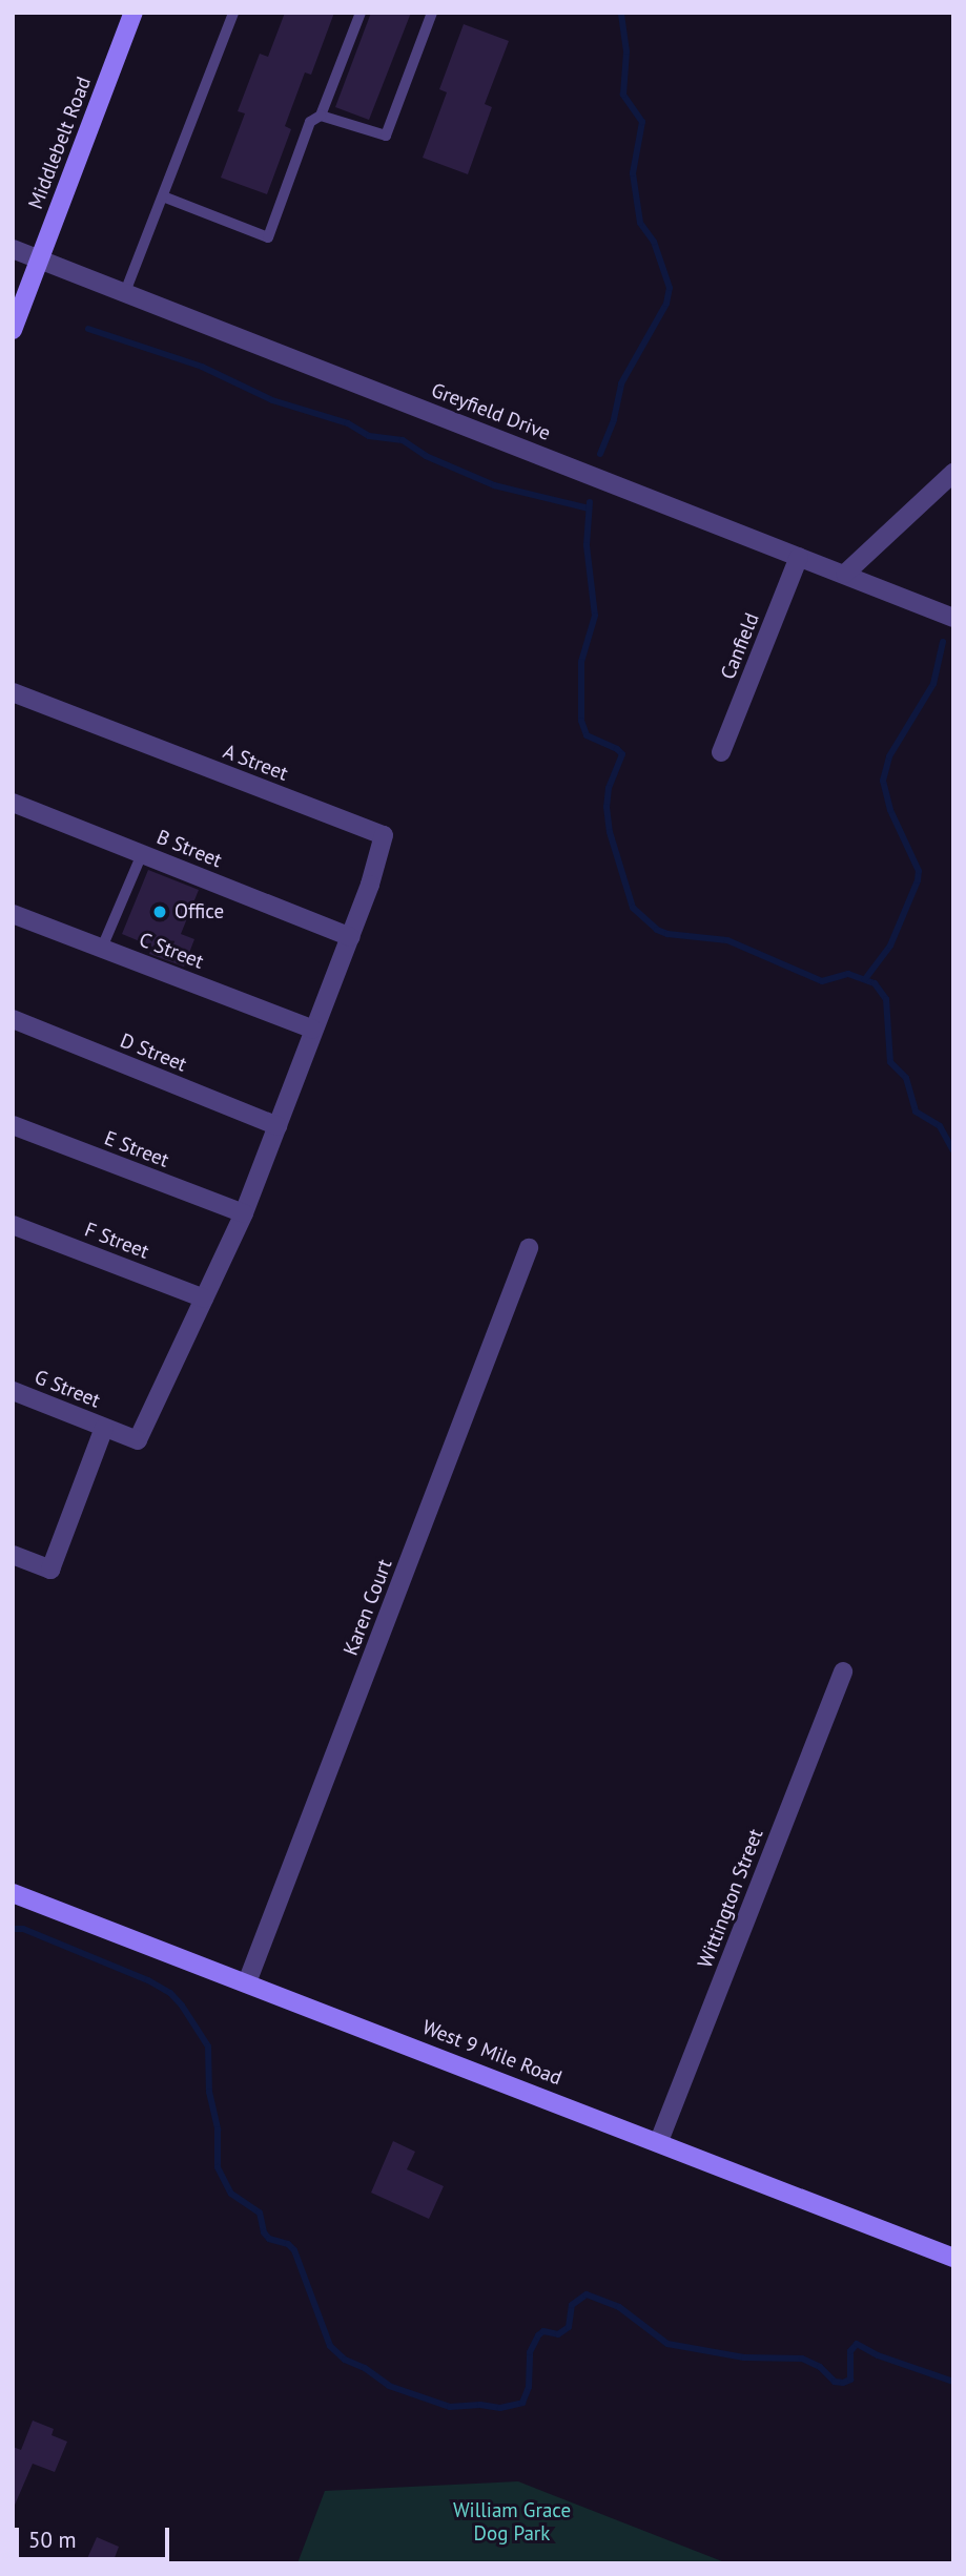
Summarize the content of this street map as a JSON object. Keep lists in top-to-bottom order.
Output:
{
  "streets": {
    "street": [
      "Middlebelt Road",
      "Greyfield Drive",
      "Canfield",
      "A Street",
      "B Street",
      "C Street",
      "D Street",
      "E Street",
      "F Street",
      "G Street",
      "Karen Court",
      "Wittington Street",
      "West 9 Mile Road"
    ]
  },
  "crossings": [
    ["Middlebelt Road", "Greyfield Drive"],
    ["Greyfield Drive", "Canfield"],
    ["A Street", "B Street"],
    ["F Street", "G Street"],
    ["Karen Court", "West 9 Mile Road"],
    ["Wittington Street", "West 9 Mile Road"]
  ],
  "parks": ["William Grace Dog Park"],
  "places": ["Office"],
  "scale_bar": "50 m"
}
